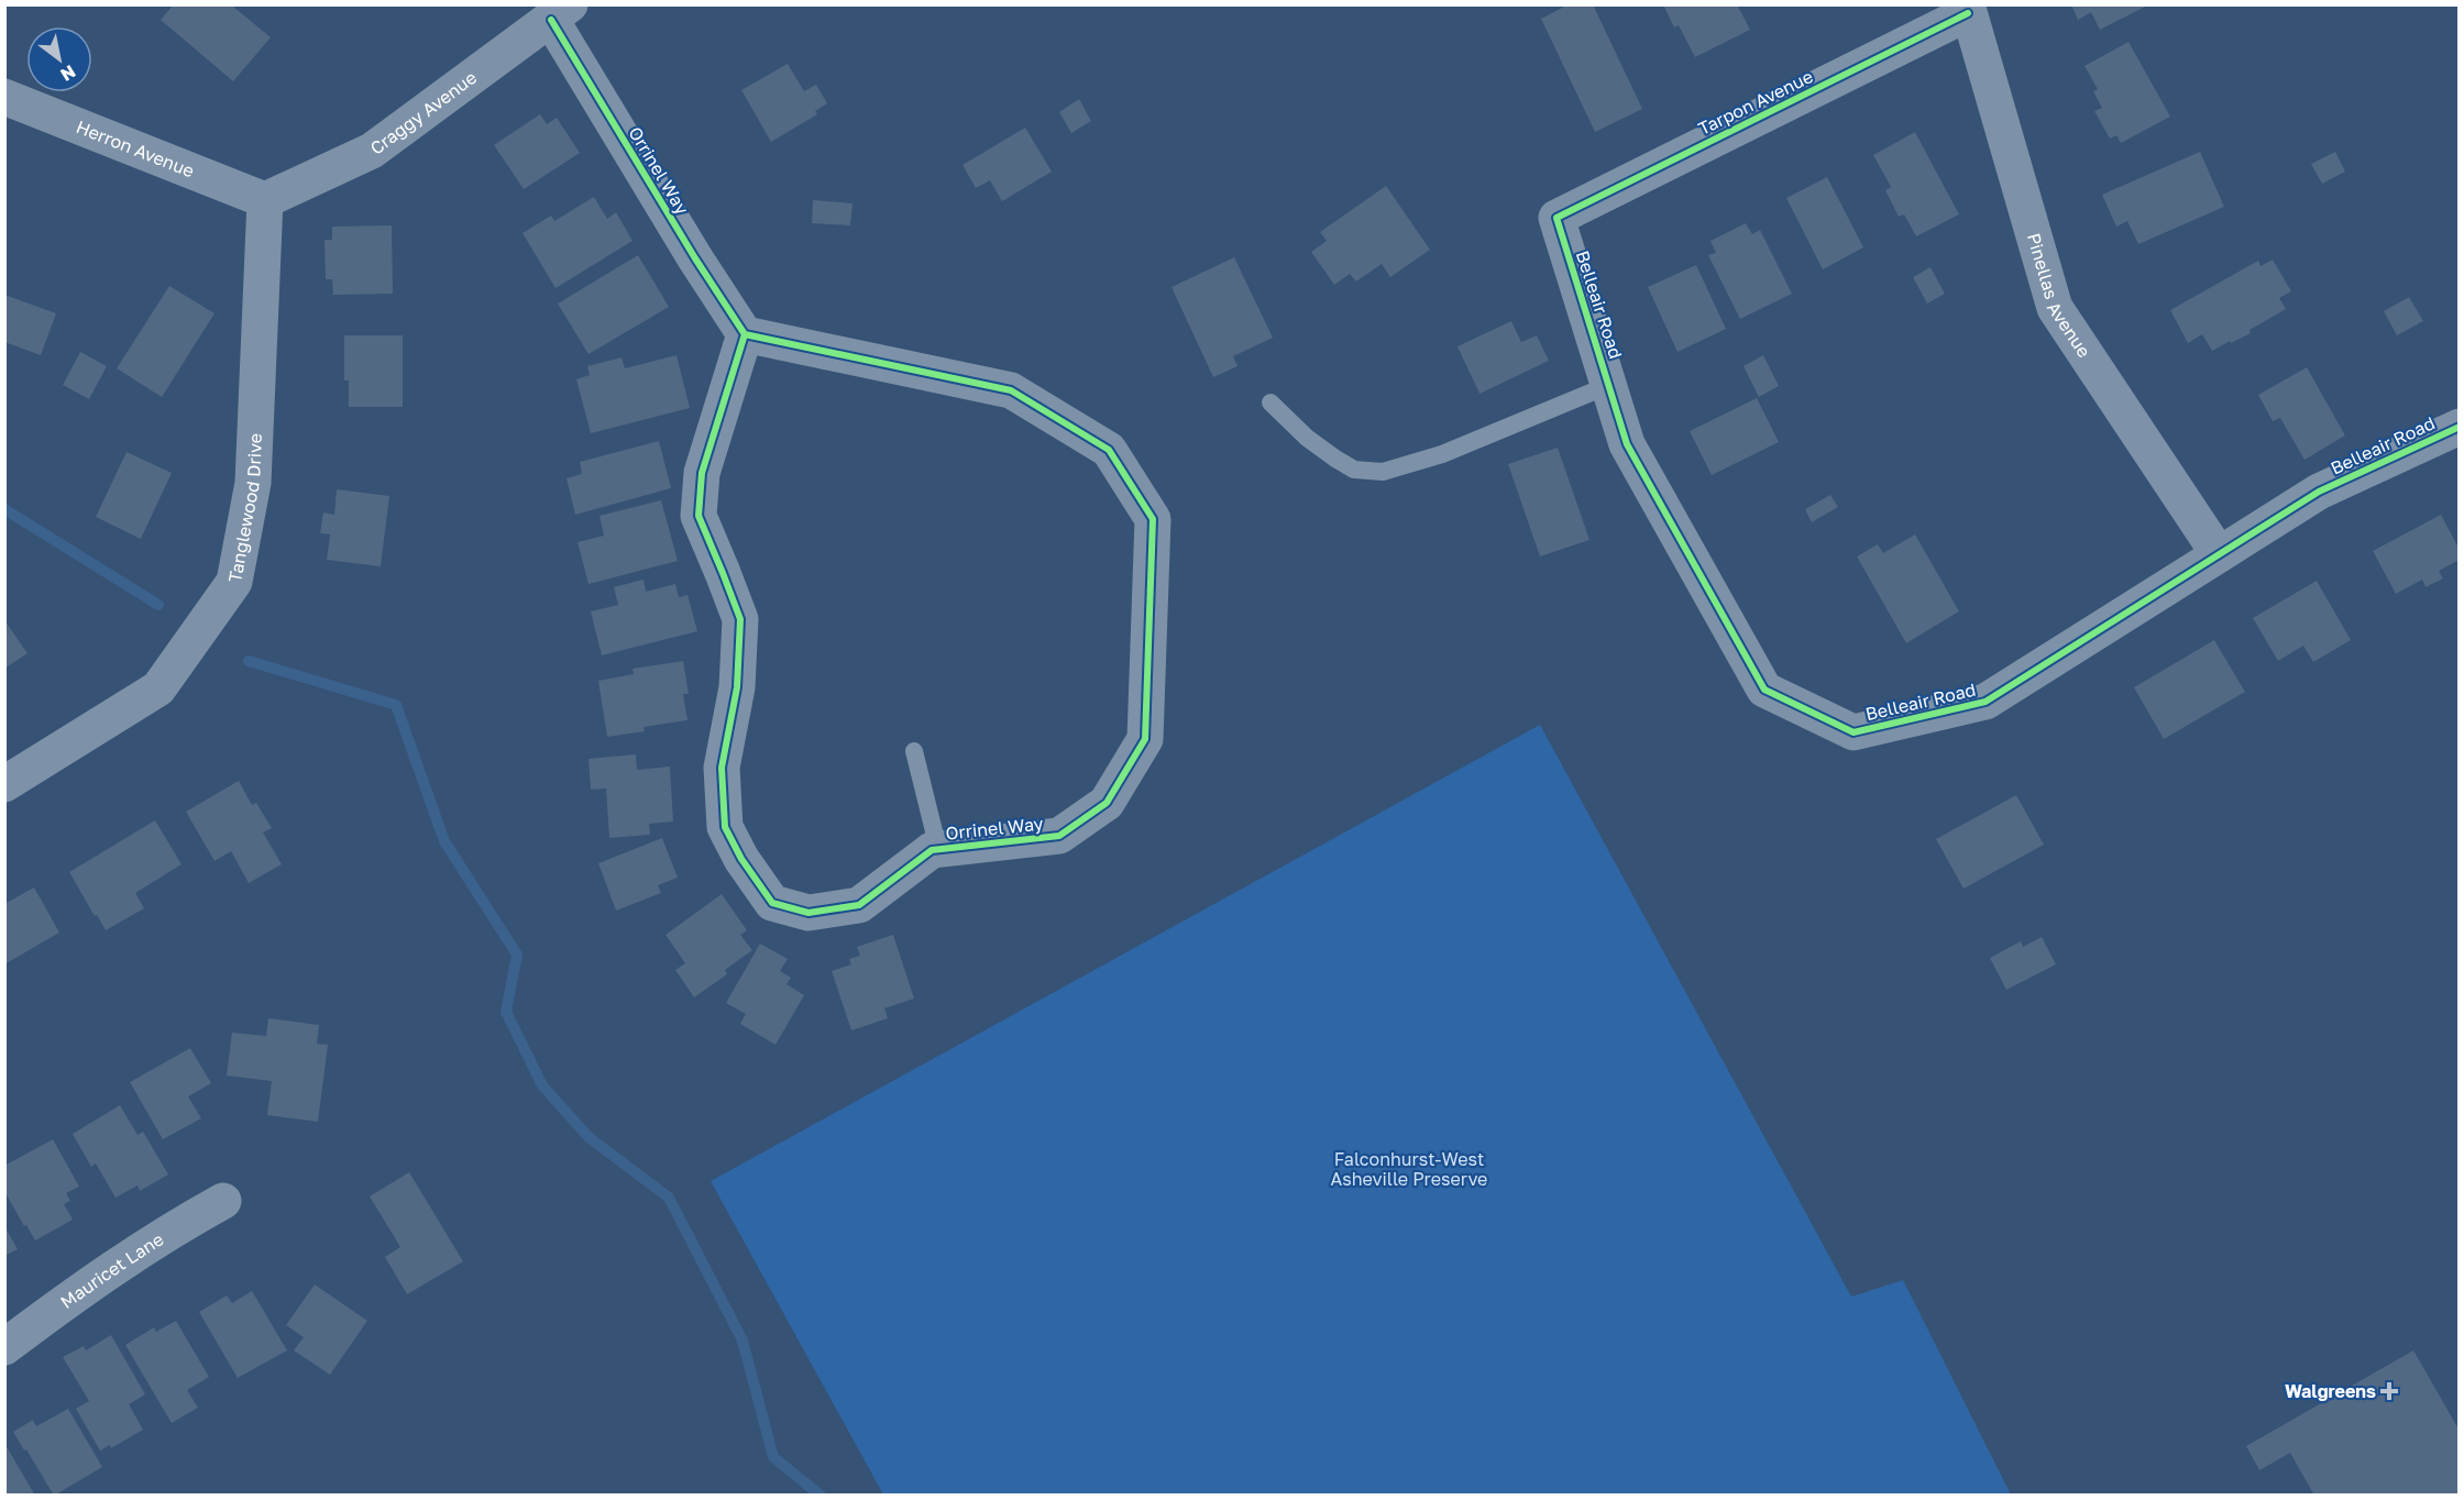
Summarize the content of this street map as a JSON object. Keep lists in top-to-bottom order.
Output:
{
  "streets": {
    "street": [
      "Tarpon Avenue",
      "Craggy Avenue",
      "Herron Avenue",
      "Orrinel Way",
      "Pinellas Avenue",
      "Belleair Road",
      "Tanglewood Drive",
      "Mauricet Lane"
    ]
  },
  "crossings": [
    ["Tarpon Avenue", "Pinellas Avenue"],
    ["Tarpon Avenue", "Belleair Road"],
    ["Craggy Avenue", "Herron Avenue"],
    ["Craggy Avenue", "Orrinel Way"],
    ["Craggy Avenue", "Tanglewood Drive"],
    ["Herron Avenue", "Tanglewood Drive"],
    ["Pinellas Avenue", "Belleair Road"]
  ],
  "parks": ["Falconhurst-West Asheville Preserve"],
  "places": {
    "health": ["Walgreens"]
  },
  "north": "bottom right"
}
